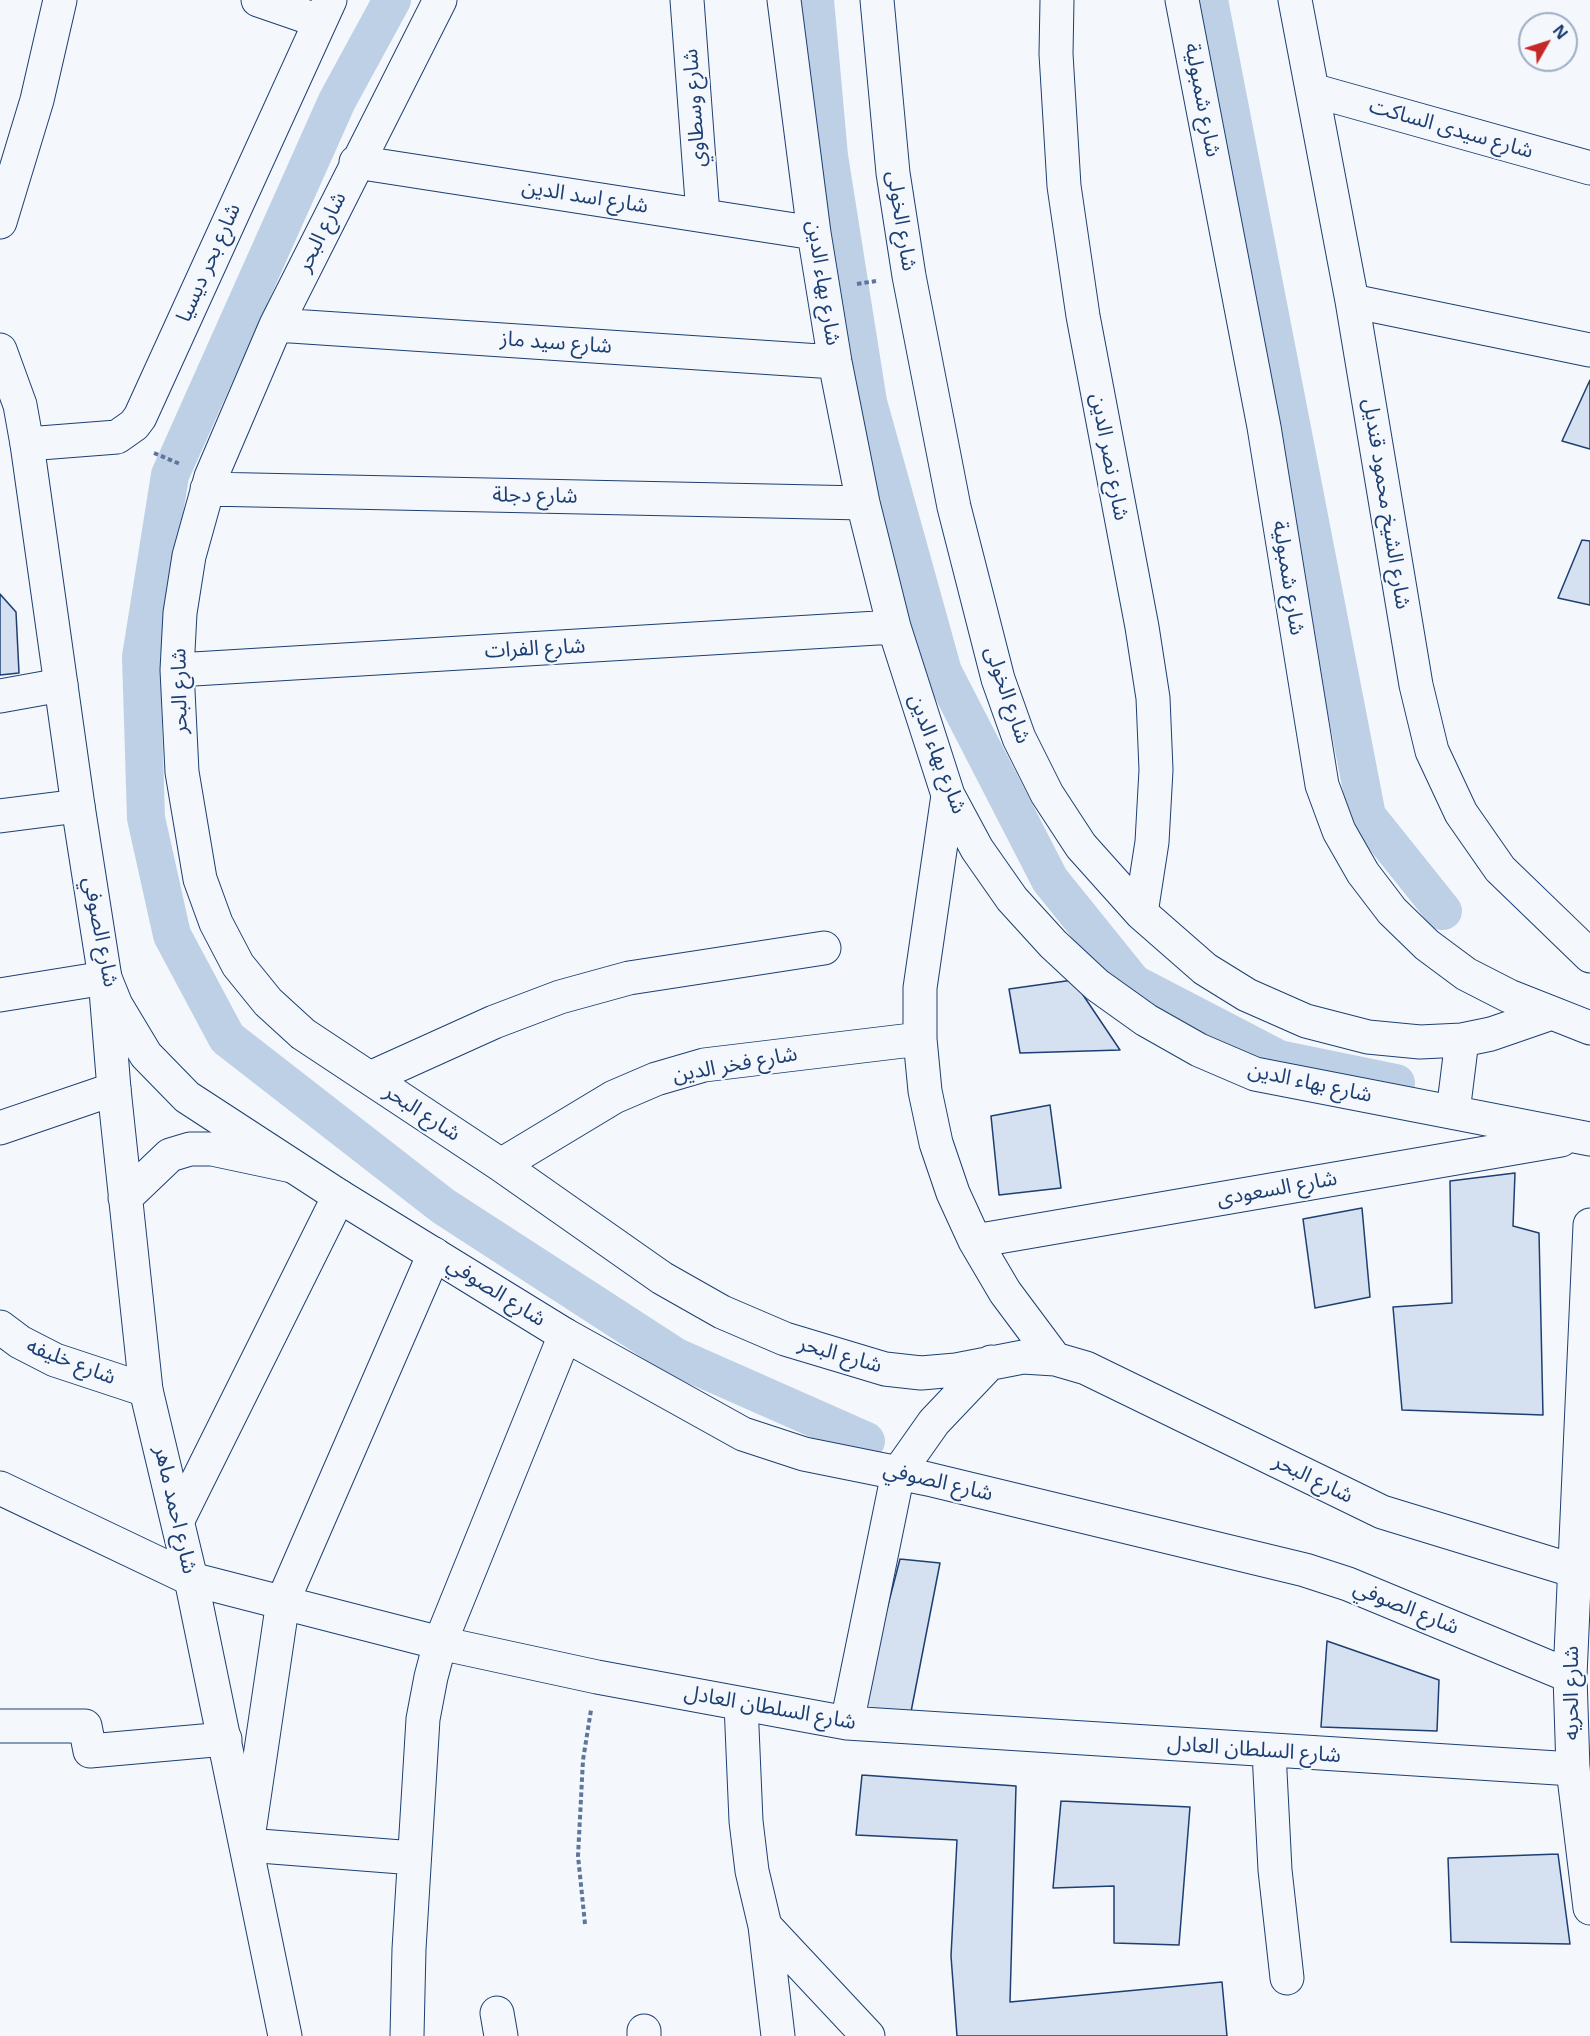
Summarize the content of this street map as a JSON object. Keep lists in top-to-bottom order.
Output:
{
  "streets": {
    "street": [
      "شارع شمبولية",
      "شارع وسطاوي",
      "شارع سيدى الساكت",
      "شارع اسد الدين",
      "شارع الخولى",
      "شارع البحر",
      "شارع بحر ديسيا",
      "شارع بهاء الدين",
      "شارع سيد ماز",
      "شارع نصر الدين",
      "شارع دجلة",
      "شارع الشيخ محمود قنديل",
      "شارع الفرات",
      "شارع الصوفي",
      "شارع فخر الدين",
      "شارع السعودى",
      "شارع خليفه",
      "شارع احمد ماهر",
      "شارع الحريه",
      "شارع السلطان العادل"
    ]
  },
  "crossings": [
    ["شارع شمبولية", "شارع الخولى"],
    ["شارع وسطاوي", "شارع اسد الدين"],
    ["شارع سيدى الساكت", "شارع الشيخ محمود قنديل"],
    ["شارع اسد الدين", "شارع البحر"],
    ["شارع اسد الدين", "شارع بهاء الدين"],
    ["شارع الخولى", "شارع نصر الدين"],
    ["شارع البحر", "شارع سيد ماز"],
    ["شارع البحر", "شارع دجلة"],
    ["شارع البحر", "شارع الفرات"],
    ["شارع البحر", "شارع فخر الدين"],
    ["شارع البحر", "شارع الحريه"],
    ["شارع بحر ديسيا", "شارع الصوفي"],
    ["شارع بهاء الدين", "شارع سيد ماز"],
    ["شارع بهاء الدين", "شارع دجلة"],
    ["شارع بهاء الدين", "شارع الفرات"],
    ["شارع بهاء الدين", "شارع السعودى"],
    ["شارع الصوفي", "شارع احمد ماهر"],
    ["شارع الصوفي", "شارع الحريه"],
    ["شارع خليفه", "شارع احمد ماهر"],
    ["شارع احمد ماهر", "شارع السلطان العادل"],
    ["شارع الحريه", "شارع السلطان العادل"]
  ],
  "north": "top right"
}
